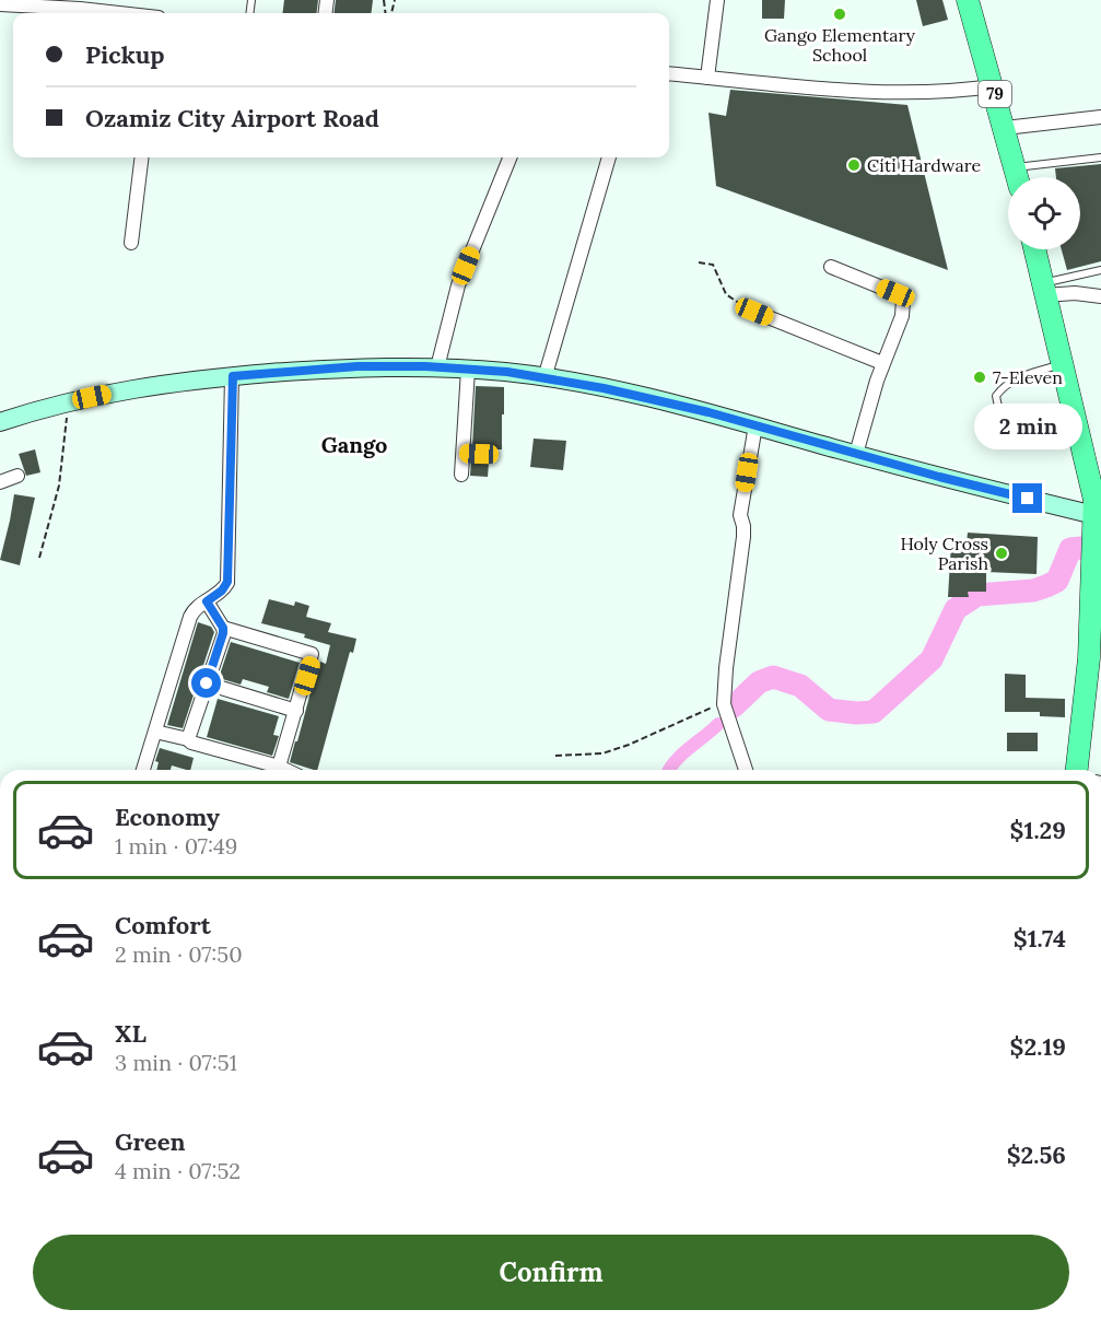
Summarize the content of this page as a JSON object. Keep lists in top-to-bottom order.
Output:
{
  "streets": {
    "main road": ["79"]
  },
  "districts": ["Gango"],
  "places": [
    "Gango Elementary School",
    "Citi Hardware",
    "7-Eleven",
    "Holy Cross Parish"
  ],
  "page": {
    "banner": ["Pickup", "Ozamiz City Airport Road"],
    "bubble": "2 min",
    "list": [
      {
        "name": "Economy",
        "note": "1 min · 07:49",
        "value": "$1.29"
      },
      {
        "name": "Comfort",
        "note": "2 min · 07:50",
        "value": "$1.74"
      },
      {
        "name": "XL",
        "note": "3 min · 07:51",
        "value": "$2.19"
      },
      {
        "name": "Green",
        "note": "4 min · 07:52",
        "value": "$2.56"
      }
    ],
    "buttons": "Confirm"
  }
}
